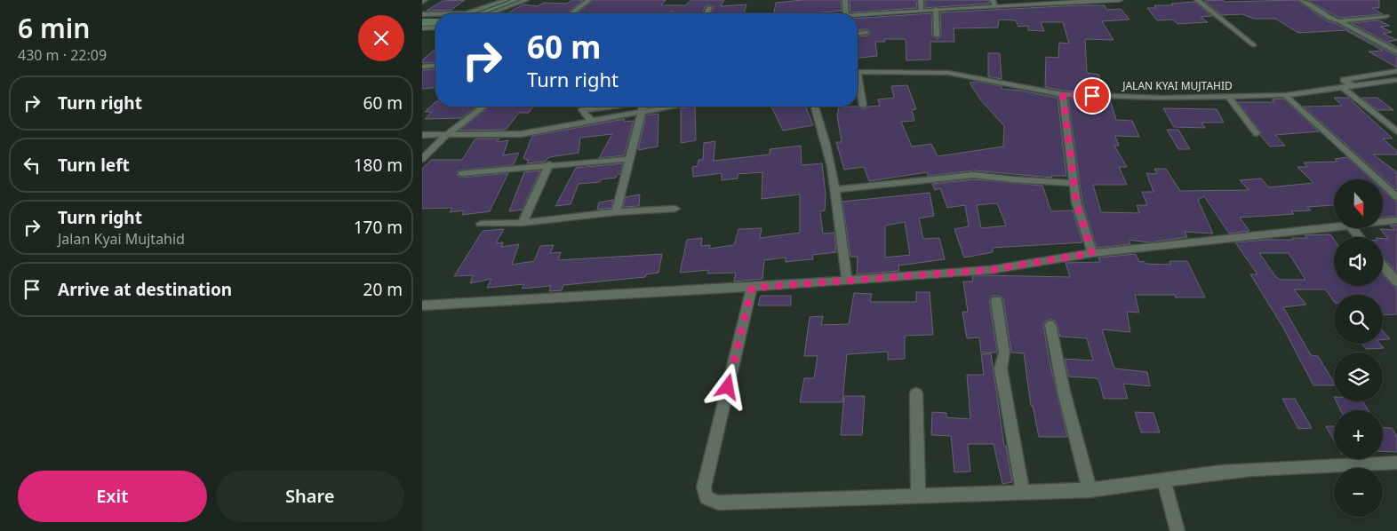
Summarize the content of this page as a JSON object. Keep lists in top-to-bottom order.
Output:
{
  "streets": {
    "street": ["JALAN KYAI MUJTAHID"]
  },
  "north": "bottom",
  "page": {
    "heading": ["6 min", "430 m · 22:09"],
    "turn": ["60 m", "Turn right"],
    "list": [
      {
        "name": "Turn right",
        "value": "60 m"
      },
      {
        "name": "Turn left",
        "value": "180 m"
      },
      {
        "name": "Turn right",
        "note": "Jalan Kyai Mujtahid",
        "value": "170 m"
      },
      {
        "name": "Arrive at destination",
        "value": "20 m"
      }
    ],
    "map_buttons": ["+", "−"],
    "buttons": ["Exit", "Share"]
  }
}
